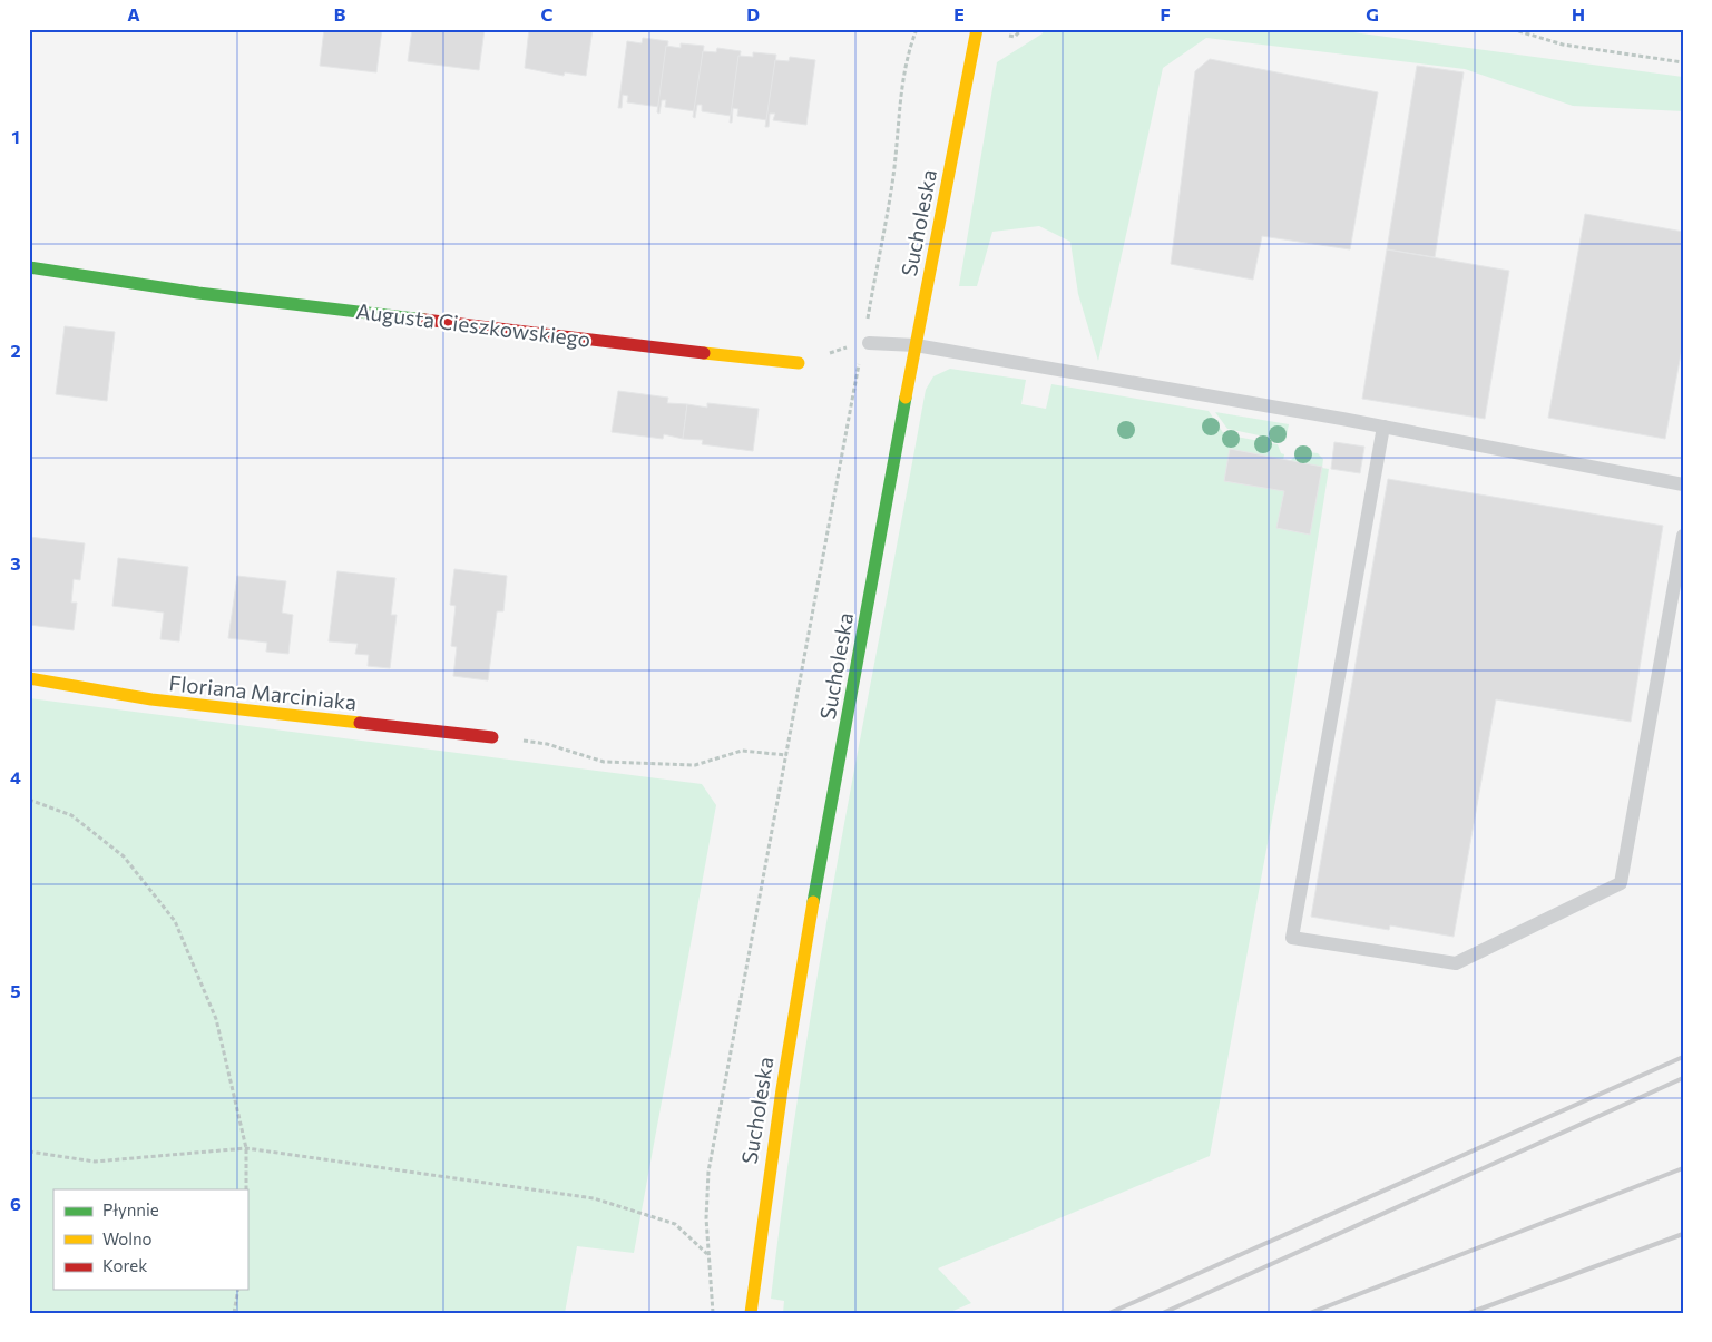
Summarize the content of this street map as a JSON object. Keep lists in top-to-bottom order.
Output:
{
  "streets": {
    "street": ["Sucholeska", "Augusta Cieszkowskiego", "Floriana Marciniaka"]
  },
  "legend": ["Płynnie", "Wolno", "Korek"],
  "grid": {
    "columns": [
      "A",
      "B",
      "C",
      "D",
      "E",
      "F",
      "G",
      "H"
    ],
    "rows": [
      "1",
      "2",
      "3",
      "4",
      "5",
      "6"
    ]
  }
}
